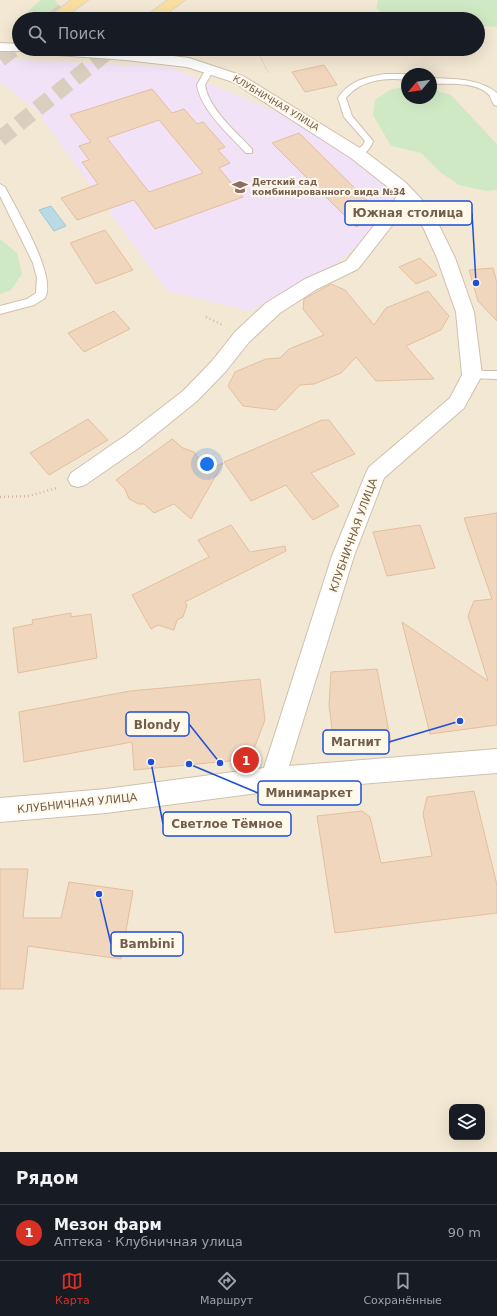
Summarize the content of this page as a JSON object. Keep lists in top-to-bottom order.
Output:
{
  "streets": {
    "street": ["КЛУБНИЧНАЯ УЛИЦА"]
  },
  "places": {
    "school or university": ["Детский сад комбинированного вида №34"],
    "other": [
      "Южная столица",
      "Магнит",
      "Светлое Тёмное",
      "Blondy",
      "Минимаркет",
      "Bambini"
    ]
  },
  "north": "bottom left",
  "page": {
    "search": "Поиск",
    "pins": "1",
    "heading": "Рядом",
    "list": [
      {
        "mark": "1",
        "name": "Мезон фарм",
        "note": "Аптека · Клубничная улица",
        "value": "90 m"
      }
    ],
    "nav": ["Карта", "Маршрут", "Сохранённые"]
  }
}
